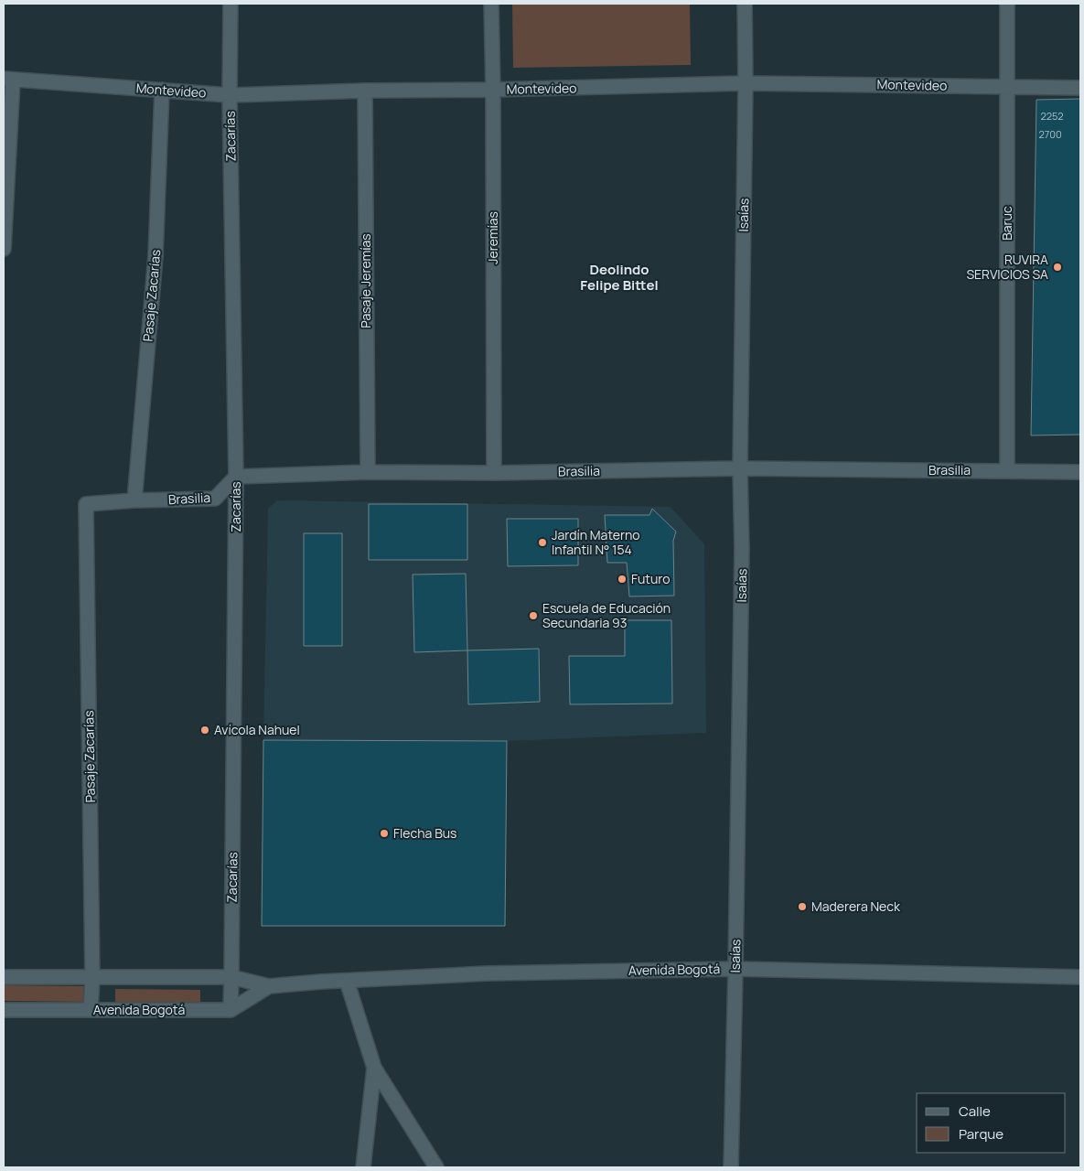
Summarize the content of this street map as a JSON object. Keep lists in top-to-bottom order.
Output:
{
  "streets": {
    "street": [
      "Montevideo",
      "Zacarías",
      "Isaías",
      "Baruc",
      "Jeremías",
      "Pasaje Jeremías",
      "Pasaje Zacarías",
      "Brasilia",
      "Avenida Bogotá"
    ]
  },
  "crossings": [
    ["Montevideo", "Zacarías"],
    ["Montevideo", "Isaías"],
    ["Montevideo", "Baruc"],
    ["Montevideo", "Jeremías"],
    ["Montevideo", "Pasaje Jeremías"],
    ["Montevideo", "Pasaje Zacarías"],
    ["Zacarías", "Brasilia"],
    ["Zacarías", "Avenida Bogotá"],
    ["Isaías", "Brasilia"],
    ["Isaías", "Avenida Bogotá"],
    ["Baruc", "Brasilia"],
    ["Jeremías", "Brasilia"],
    ["Pasaje Jeremías", "Brasilia"],
    ["Pasaje Zacarías", "Brasilia"],
    ["Pasaje Zacarías", "Avenida Bogotá"]
  ],
  "districts": ["Deolindo Felipe Bittel"],
  "places": [
    "RUVIRA SERVICIOS SA",
    "Jardín Materno Infantil N° 154",
    "Futuro",
    "Escuela de Educación Secundaria 93",
    "Avícola Nahuel",
    "Flecha Bus",
    "Maderera Neck"
  ],
  "house_numbers": ["2252", "2700"],
  "legend": ["Calle", "Parque"]
}
